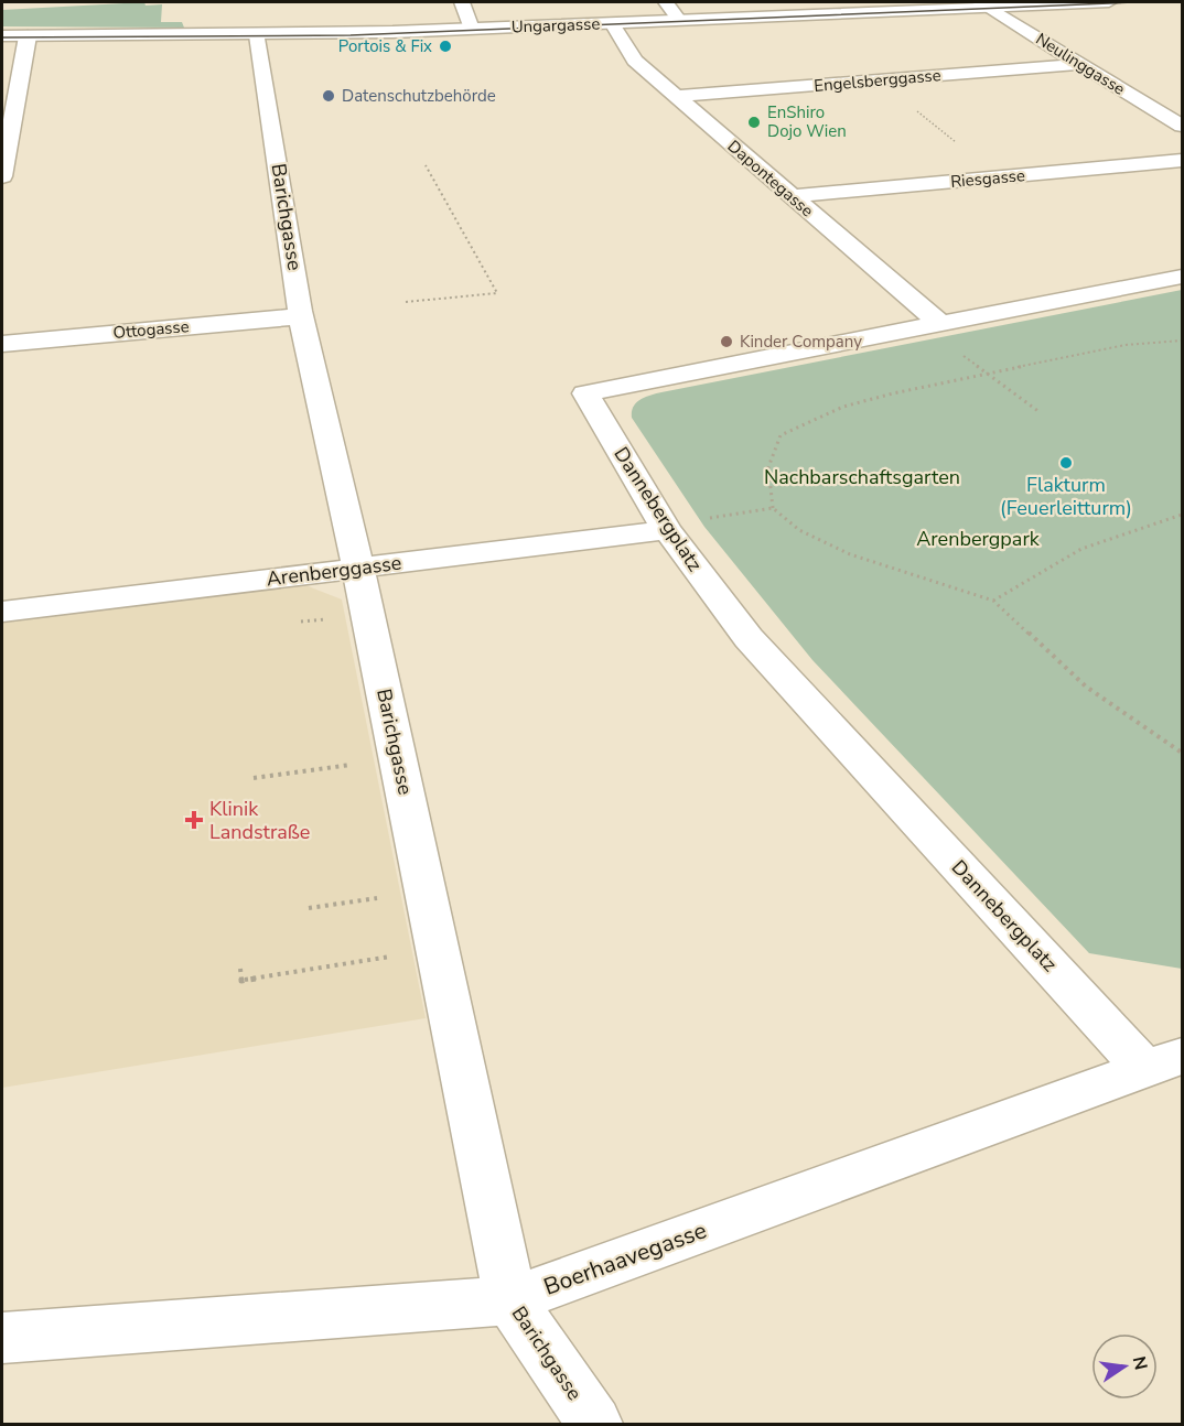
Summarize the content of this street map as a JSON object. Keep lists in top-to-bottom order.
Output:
{
  "streets": {
    "street": [
      "Ungargasse",
      "Neulinggasse",
      "Engelsberggasse",
      "Dapontegasse",
      "Riesgasse",
      "Barichgasse",
      "Ottogasse",
      "Dannebergplatz",
      "Arenberggasse",
      "Boerhaavegasse"
    ]
  },
  "crossings": [
    ["Ungargasse", "Neulinggasse"],
    ["Ungargasse", "Dapontegasse"],
    ["Ungargasse", "Barichgasse"],
    ["Neulinggasse", "Engelsberggasse"],
    ["Engelsberggasse", "Dapontegasse"],
    ["Dapontegasse", "Riesgasse"],
    ["Dapontegasse", "Dannebergplatz"],
    ["Barichgasse", "Ottogasse"],
    ["Barichgasse", "Arenberggasse"],
    ["Barichgasse", "Boerhaavegasse"],
    ["Dannebergplatz", "Arenberggasse"],
    ["Dannebergplatz", "Boerhaavegasse"]
  ],
  "parks": ["Nachbarschaftsgarten", "Arenbergpark"],
  "places": {
    "other": [
      "Portois & Fix",
      "Datenschutzbehörde",
      "EnShiro Dojo Wien",
      "Kinder Company",
      "Flakturm (Feuerleitturm)"
    ],
    "health": ["Klinik Landstraße"]
  },
  "north": "right"
}
